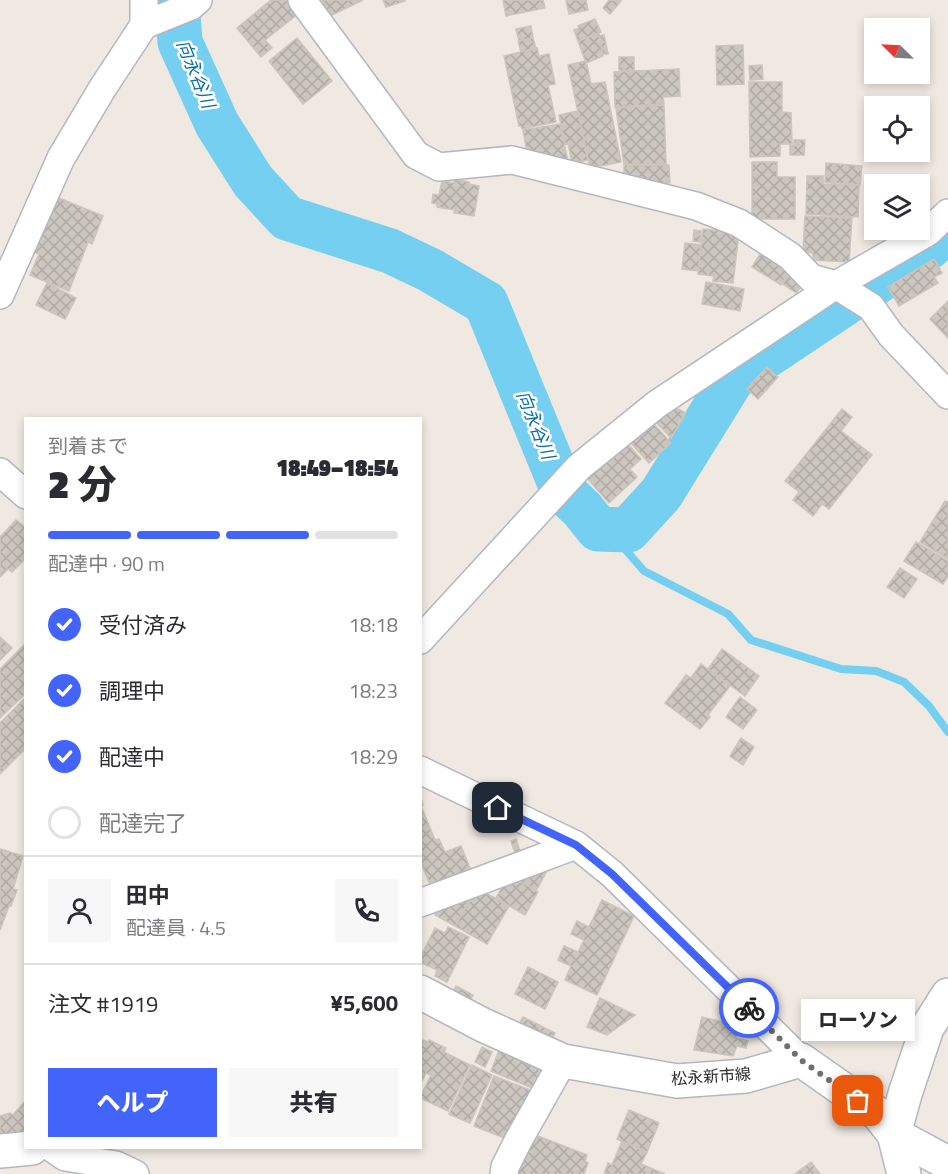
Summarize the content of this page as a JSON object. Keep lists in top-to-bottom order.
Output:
{
  "streets": {
    "main road": ["松永新市線"]
  },
  "water": ["向永谷川"],
  "places": ["ローソン"],
  "north": "top left",
  "page": {
    "heading": ["2 分", "到着まで", "18:49–18:54"],
    "panel": [
      "田中",
      "配達員 · 4.5",
      "注文 #1919",
      "¥5,600"
    ],
    "bar": "配達中 · 90 m",
    "list": [
      ["受付済み", "18:18"],
      ["調理中", "18:23"],
      ["配達中", "18:29"],
      "配達完了"
    ],
    "bubble": "ローソン",
    "buttons": ["ヘルプ", "共有"]
  }
}
